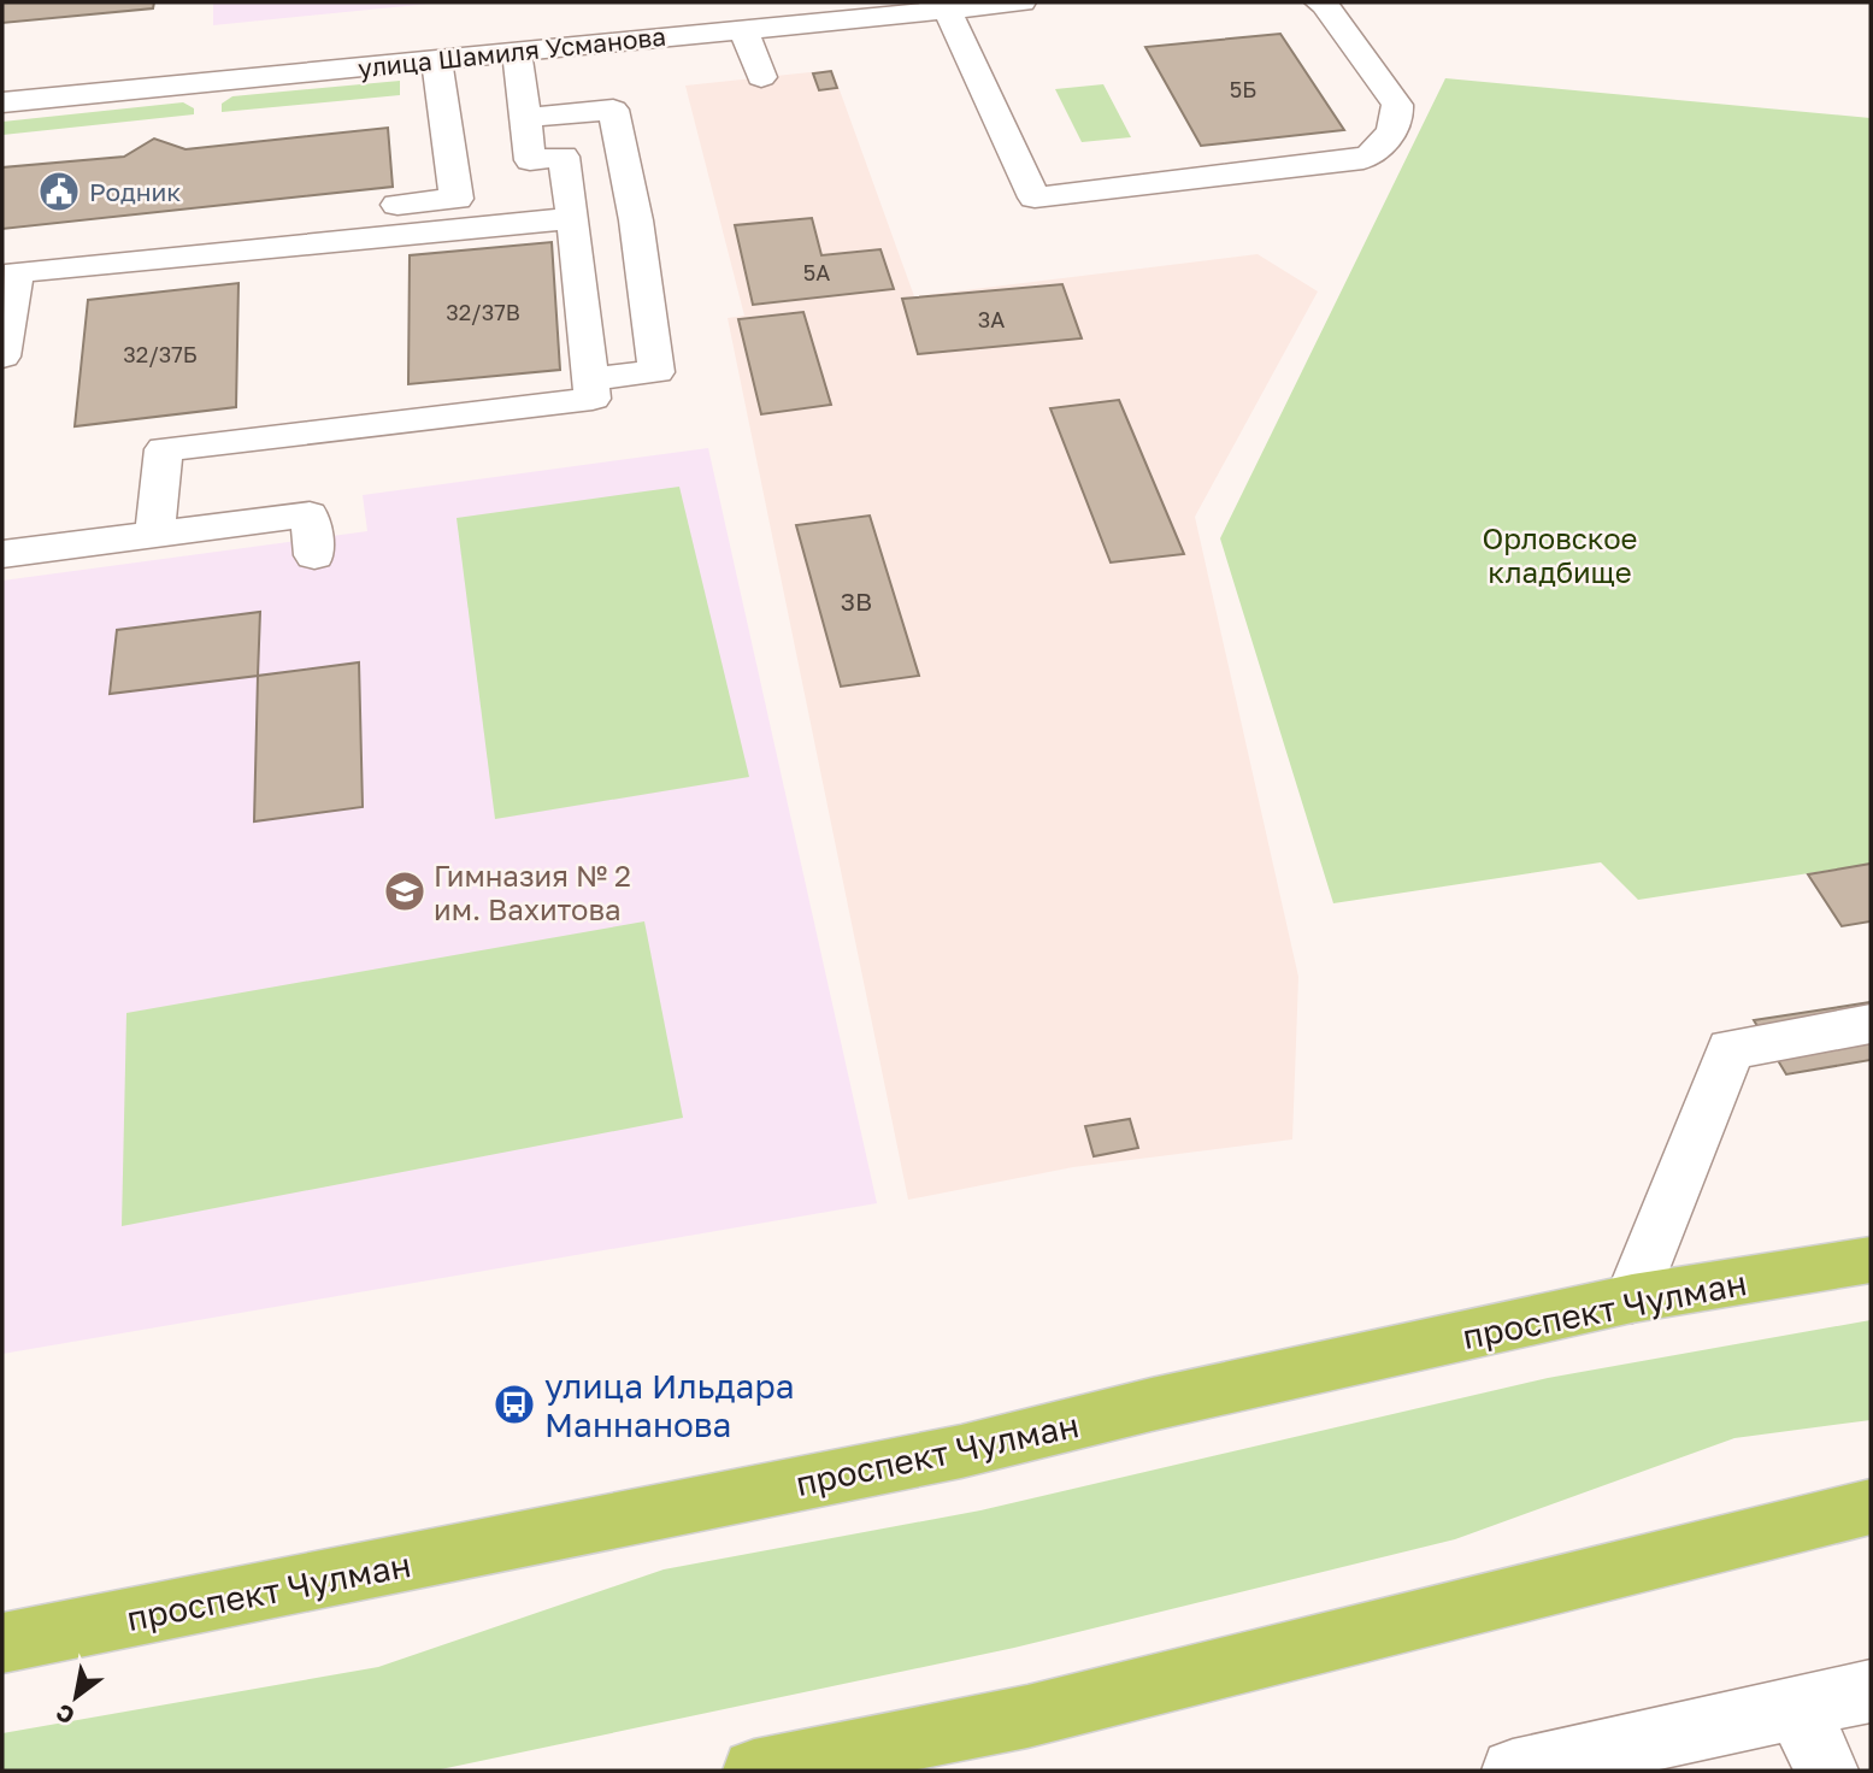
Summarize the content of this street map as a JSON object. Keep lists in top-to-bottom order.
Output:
{
  "streets": {
    "main road": ["проспект Чулман"],
    "street": ["улица Шамиля Усманова"]
  },
  "parks": ["Орловское кладбище"],
  "places": {
    "public building": ["Родник"],
    "school or university": ["Гимназия № 2 им. Вахитова"],
    "bus stop": ["улица Ильдара Маннанова"]
  },
  "house_numbers": [
    "5Б",
    "5А",
    "32/37В",
    "3А",
    "32/37Б",
    "3В"
  ],
  "north": "bottom left"
}
